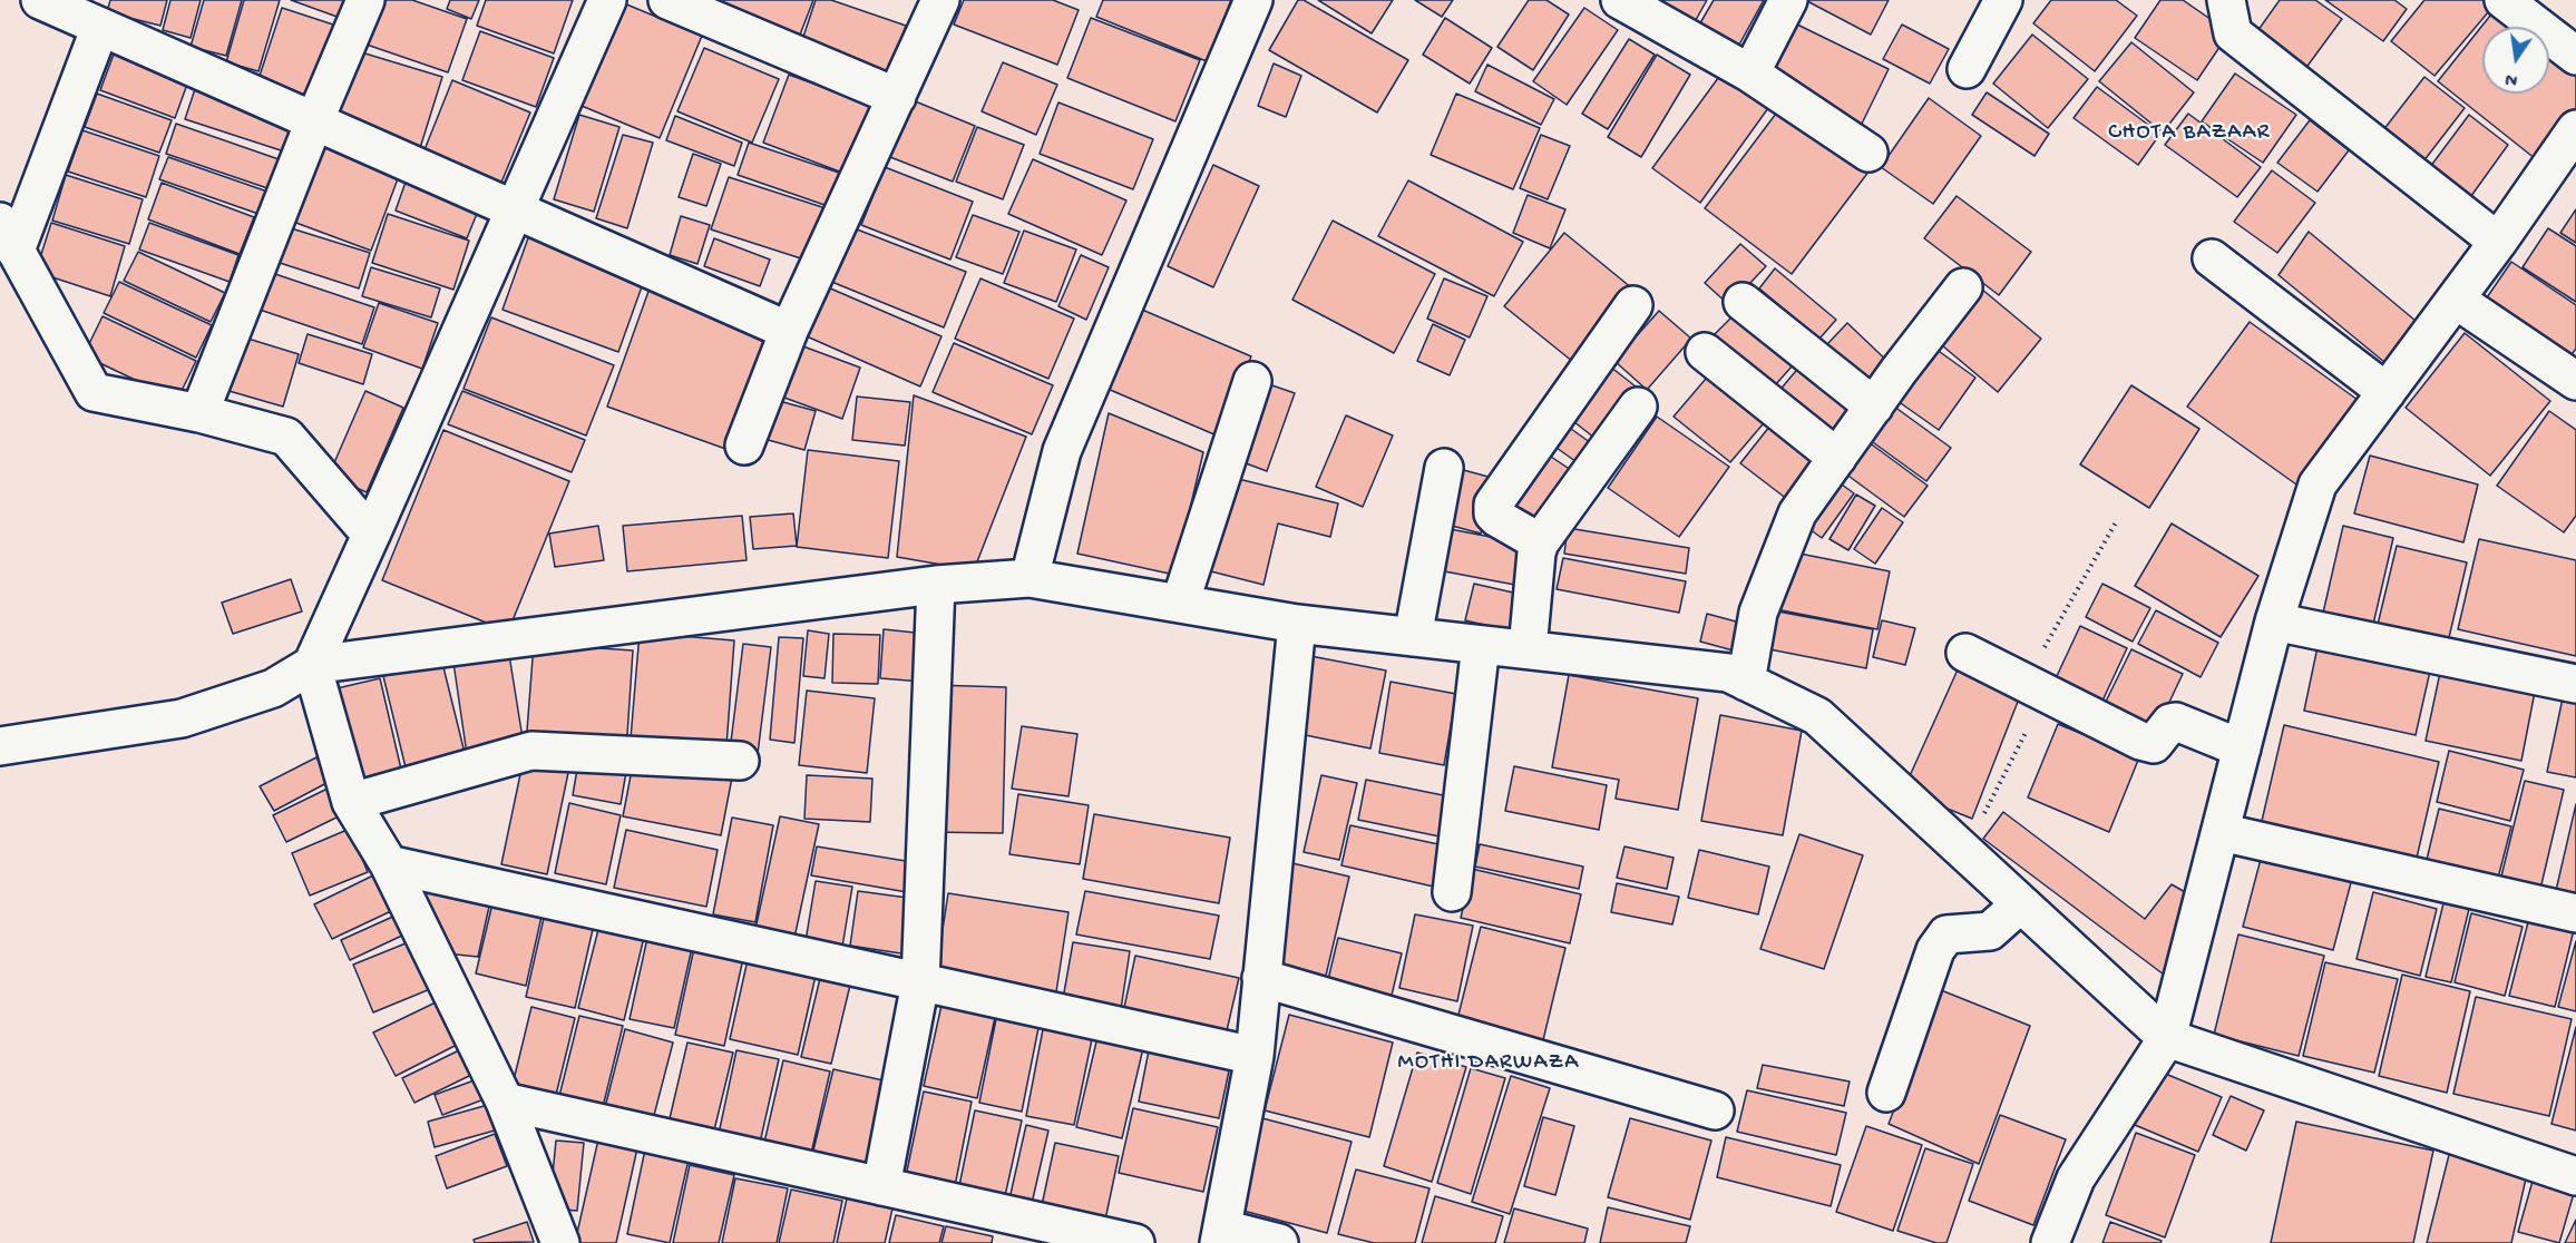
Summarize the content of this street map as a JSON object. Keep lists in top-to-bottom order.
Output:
{
  "districts": ["CHOTA BAZAAR", "MOTHI DARWAZA"],
  "north": "bottom"
}
